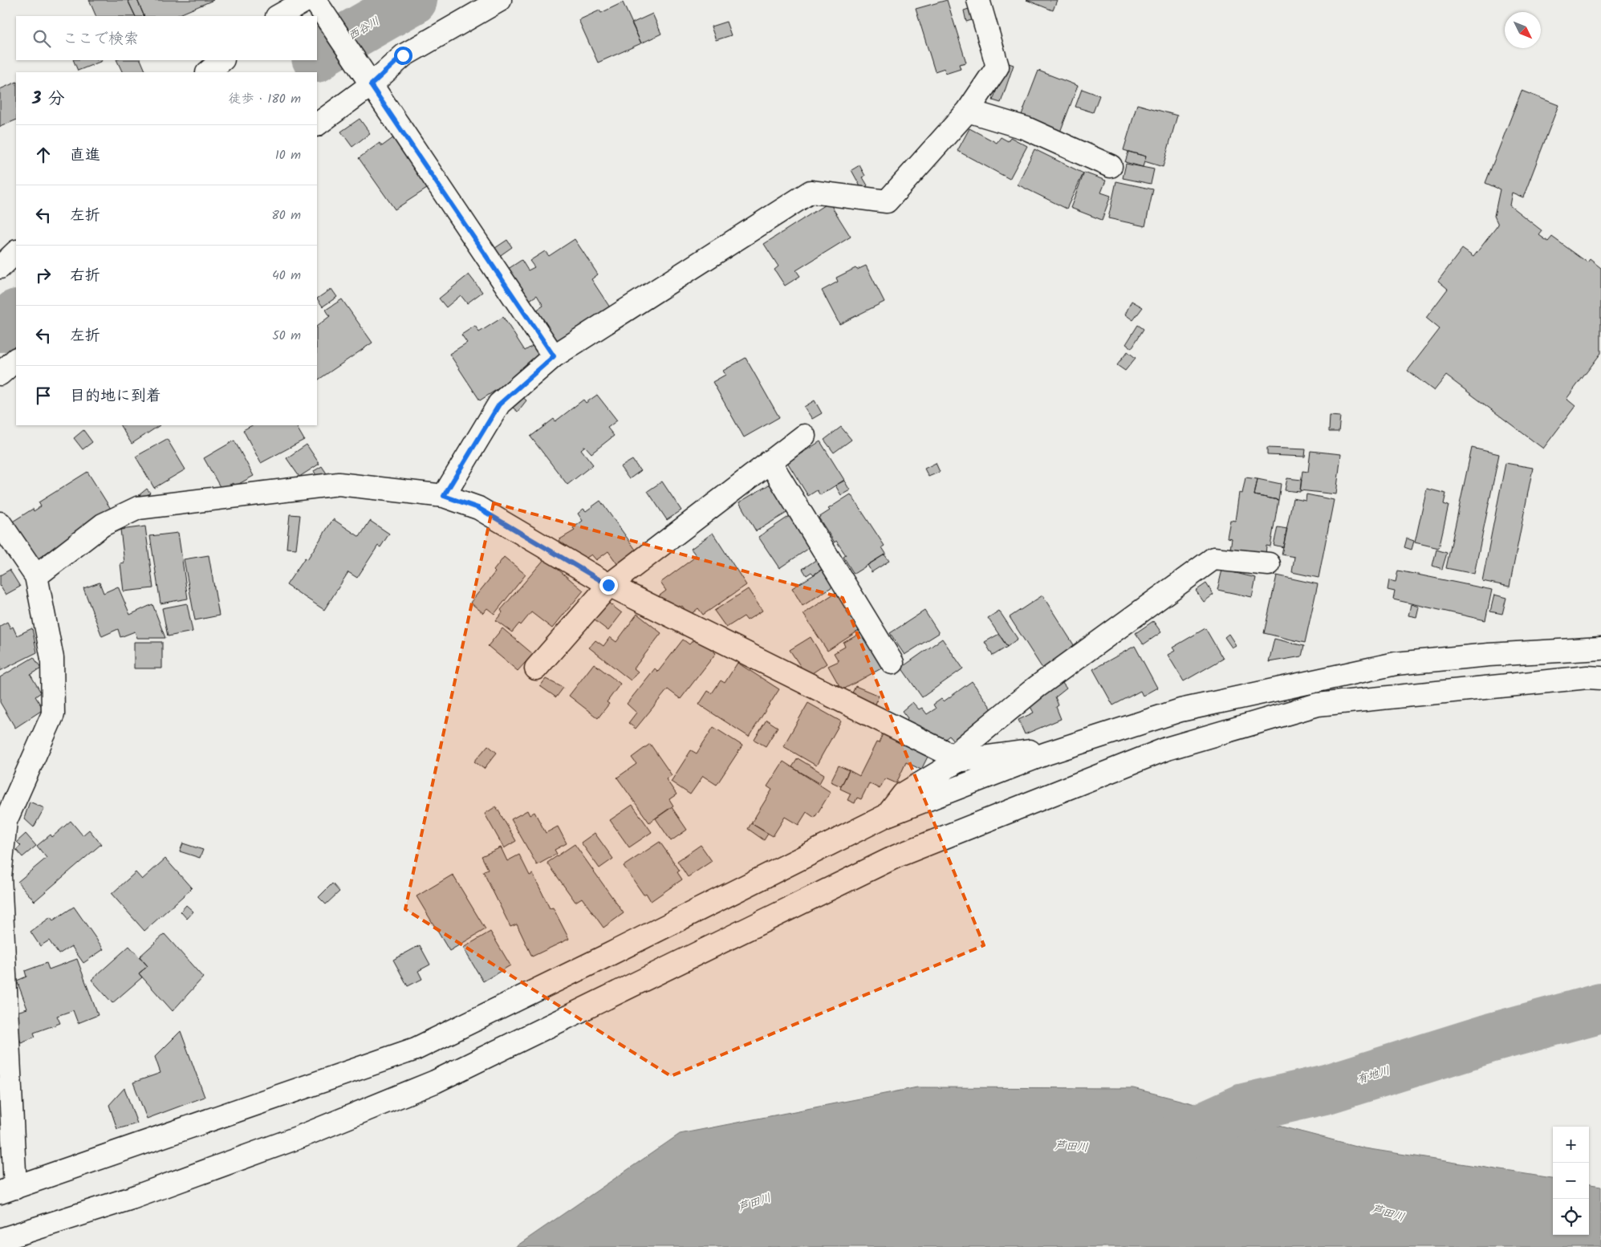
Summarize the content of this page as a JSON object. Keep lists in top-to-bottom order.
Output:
{
  "water": ["西谷川", "有地川", "芦田川"],
  "north": "bottom right",
  "page": {
    "search": "ここで検索",
    "heading": ["3 分", "徒歩 · 180 m"],
    "list": [
      ["直進", "10 m"],
      ["左折", "80 m"],
      ["右折", "40 m"],
      ["左折", "50 m"],
      "目的地に到着"
    ],
    "map_buttons": ["+", "−"]
  }
}
